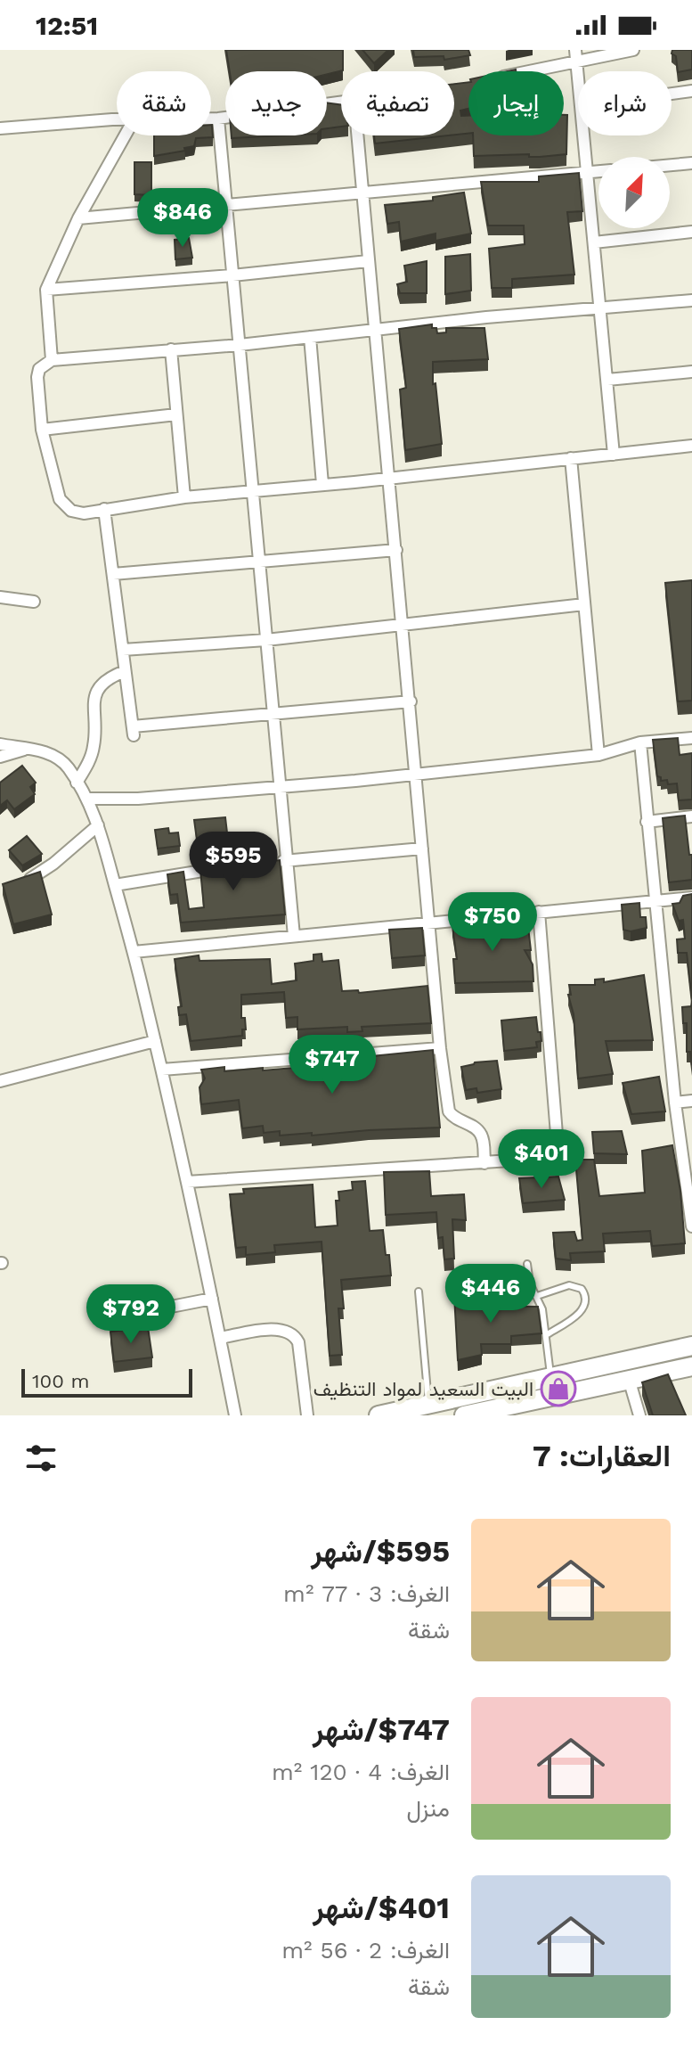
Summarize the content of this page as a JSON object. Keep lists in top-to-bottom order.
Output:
{
  "places": {
    "shop": ["البيت السعيد لمواد التنظيف"]
  },
  "scale_bar": "100 m",
  "north": "top right",
  "page": {
    "status": "12:51",
    "chip": [
      "شراء",
      "إيجار",
      "تصفية",
      "جديد",
      "شقة"
    ],
    "price": [
      "$846",
      "$595",
      "$750",
      "$747",
      "$401",
      "$446",
      "$792"
    ],
    "scale": "100 m",
    "heading": "العقارات: 7",
    "list": [
      {
        "name": "$595/شهر",
        "note": "الغرف: 3 · 77 m² · شقة"
      },
      {
        "name": "$747/شهر",
        "note": "الغرف: 4 · 120 m² · منزل"
      },
      {
        "name": "$401/شهر",
        "note": "الغرف: 2 · 56 m² · شقة"
      }
    ]
  }
}
